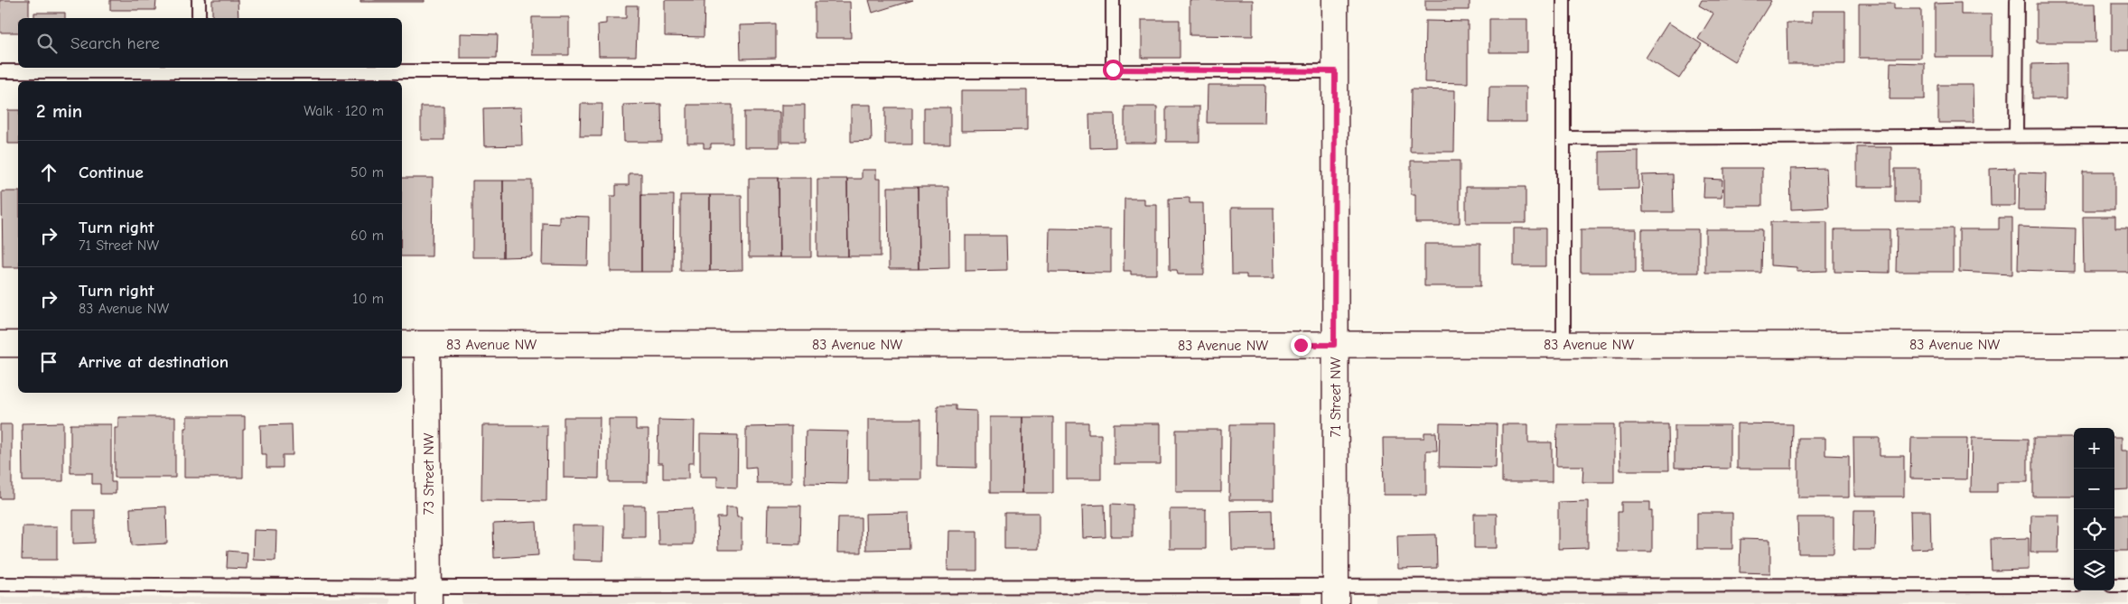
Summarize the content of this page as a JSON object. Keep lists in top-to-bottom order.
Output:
{
  "streets": {
    "street": ["83 Avenue NW", "71 Street NW", "73 Street NW"]
  },
  "crossings": [
    ["83 Avenue NW", "71 Street NW"],
    ["83 Avenue NW", "73 Street NW"]
  ],
  "page": {
    "search": "Search here",
    "heading": ["2 min", "Walk · 120 m"],
    "list": [
      ["Continue", "50 m"],
      ["Turn right", "71 Street NW", "60 m"],
      ["Turn right", "83 Avenue NW", "10 m"],
      "Arrive at destination"
    ],
    "map_buttons": ["+", "−"]
  }
}
